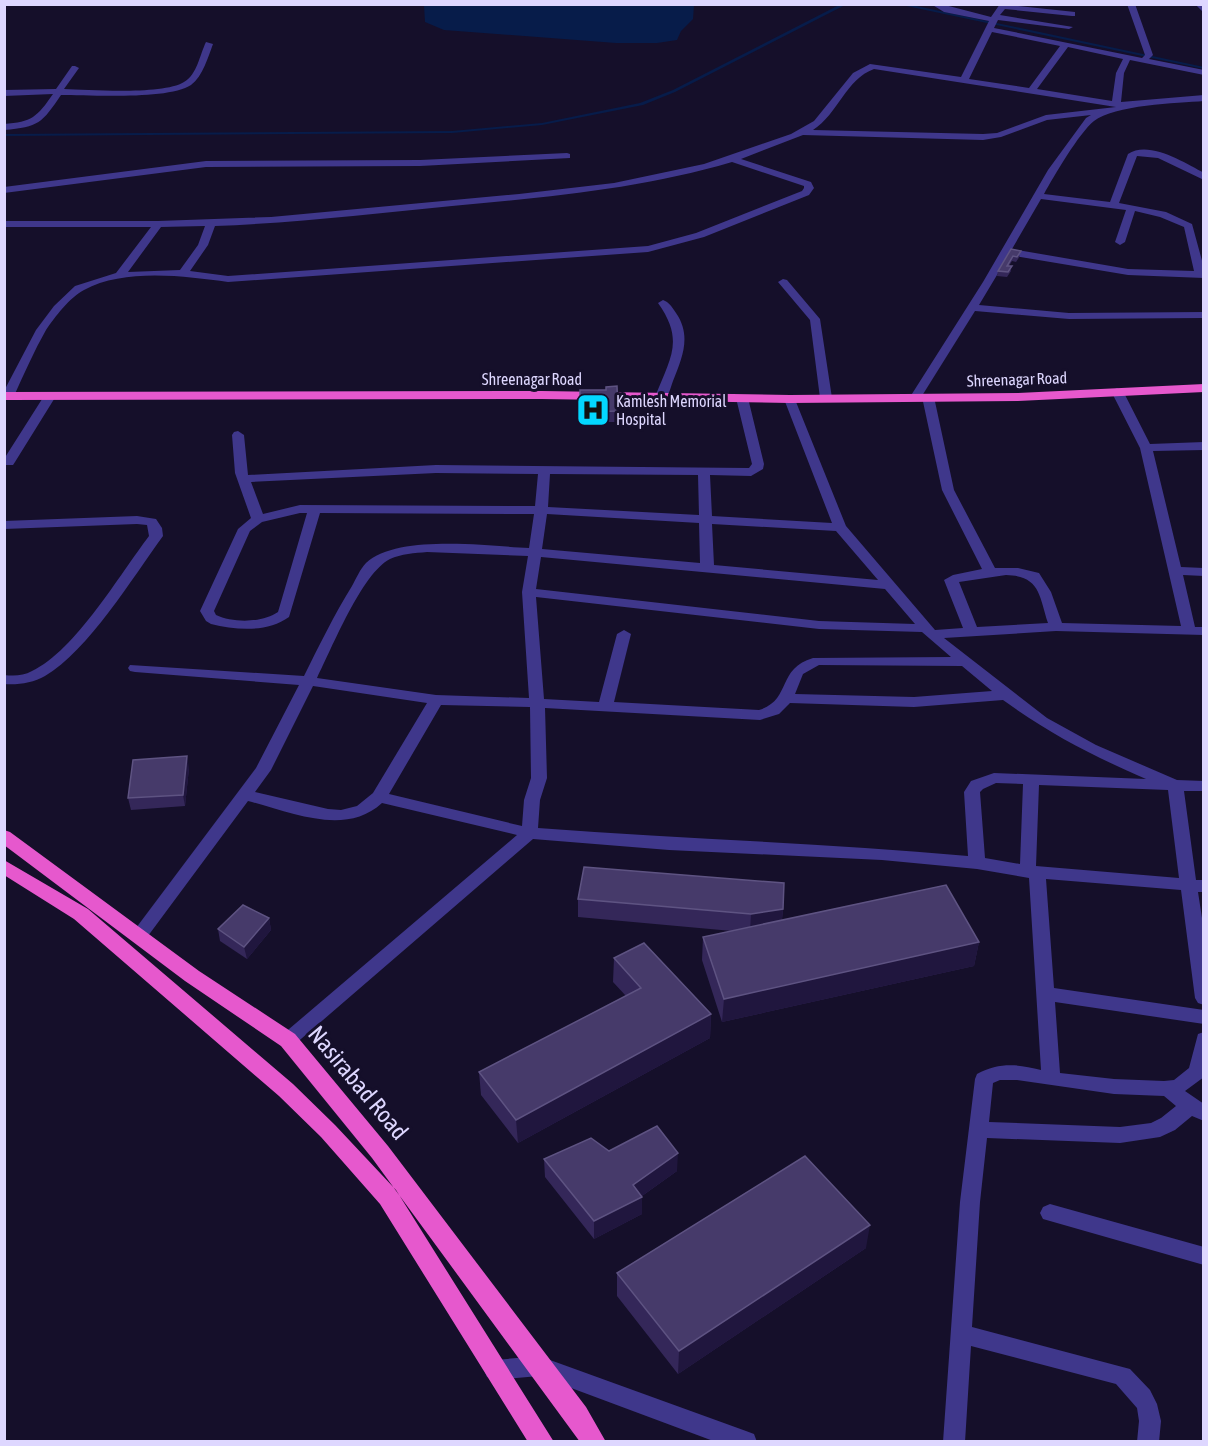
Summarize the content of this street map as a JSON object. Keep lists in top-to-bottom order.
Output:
{
  "streets": {
    "highway": ["Shreenagar Road", "Nasirabad Road"]
  },
  "places": {
    "hospital": ["Kamlesh Memorial Hospital"]
  }
}
